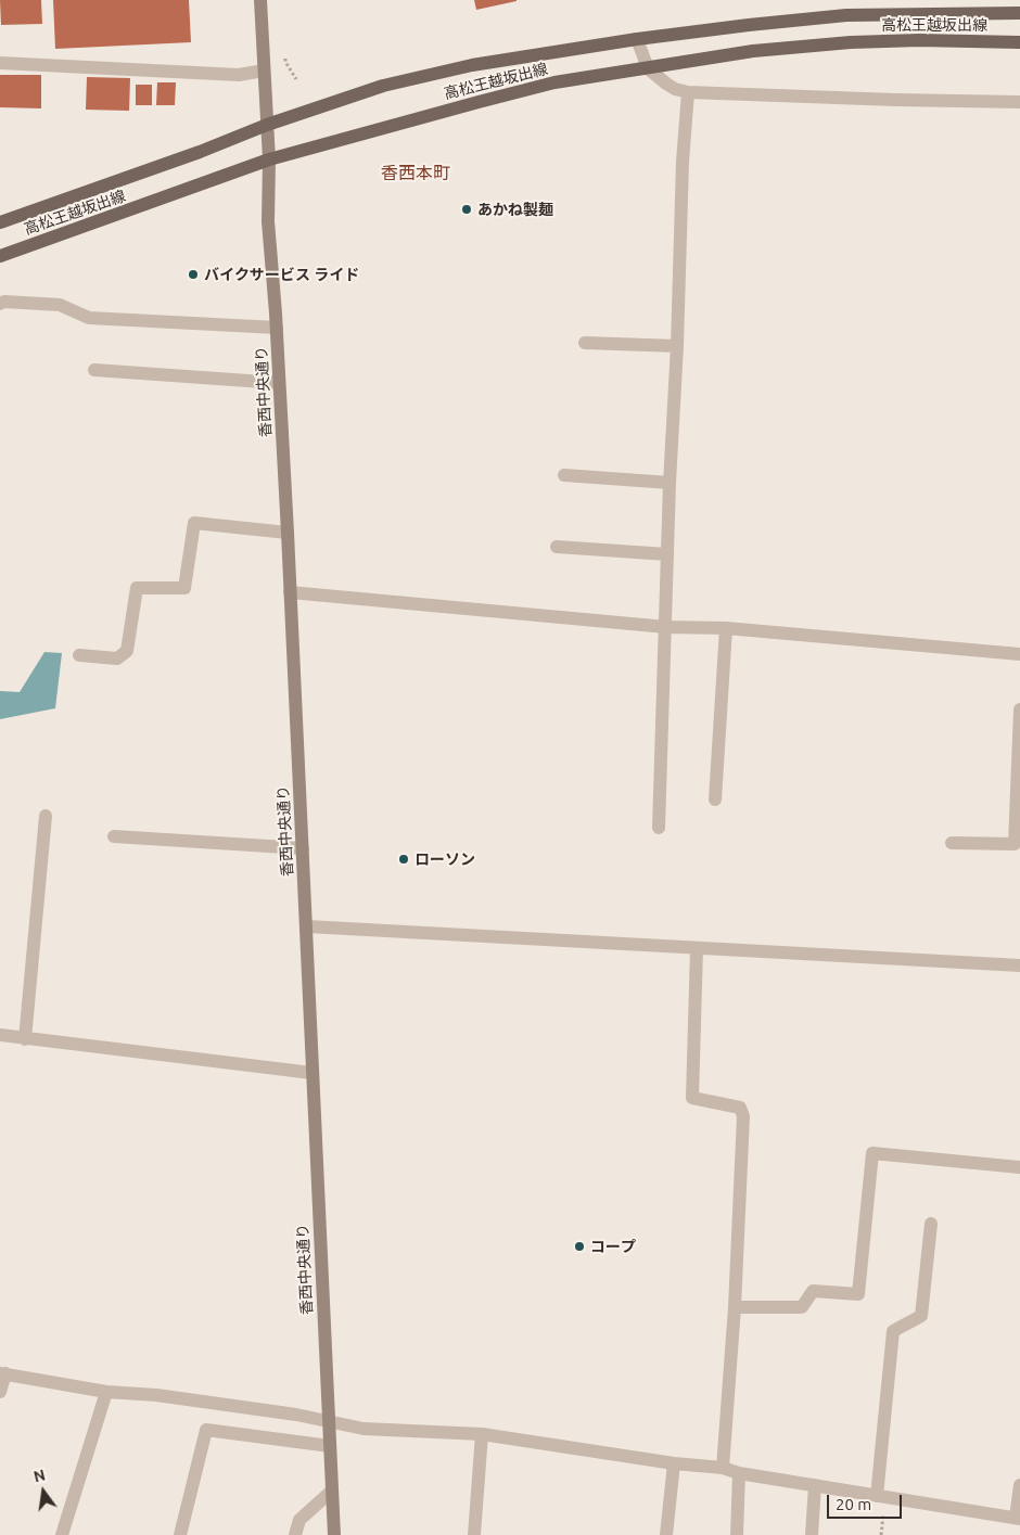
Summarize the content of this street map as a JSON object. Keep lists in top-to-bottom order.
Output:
{
  "streets": {
    "main road": ["高松王越坂出線"],
    "street": ["香西中央通り"]
  },
  "crossings": [
    ["高松王越坂出線", "香西中央通り"]
  ],
  "districts": ["香西本町"],
  "places": [
    "あかね製麺",
    "バイクサービス ライド",
    "ローソン",
    "コープ"
  ],
  "scale_bar": "20 m",
  "north": "top"
}
